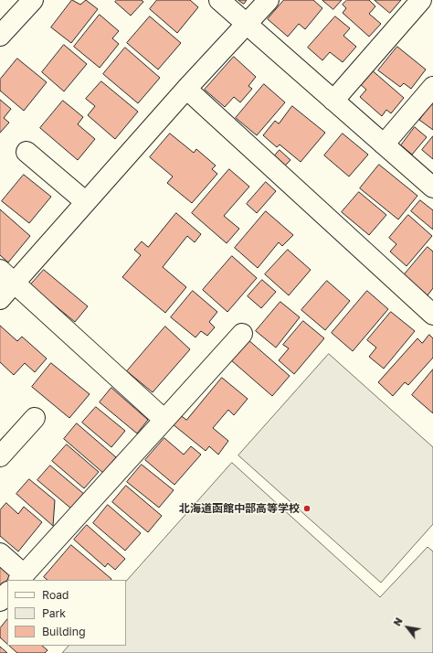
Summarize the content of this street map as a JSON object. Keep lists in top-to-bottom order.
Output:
{
  "places": ["北海道函館中部高等学校"],
  "legend": ["Road", "Park", "Building"],
  "north": "top left"
}
